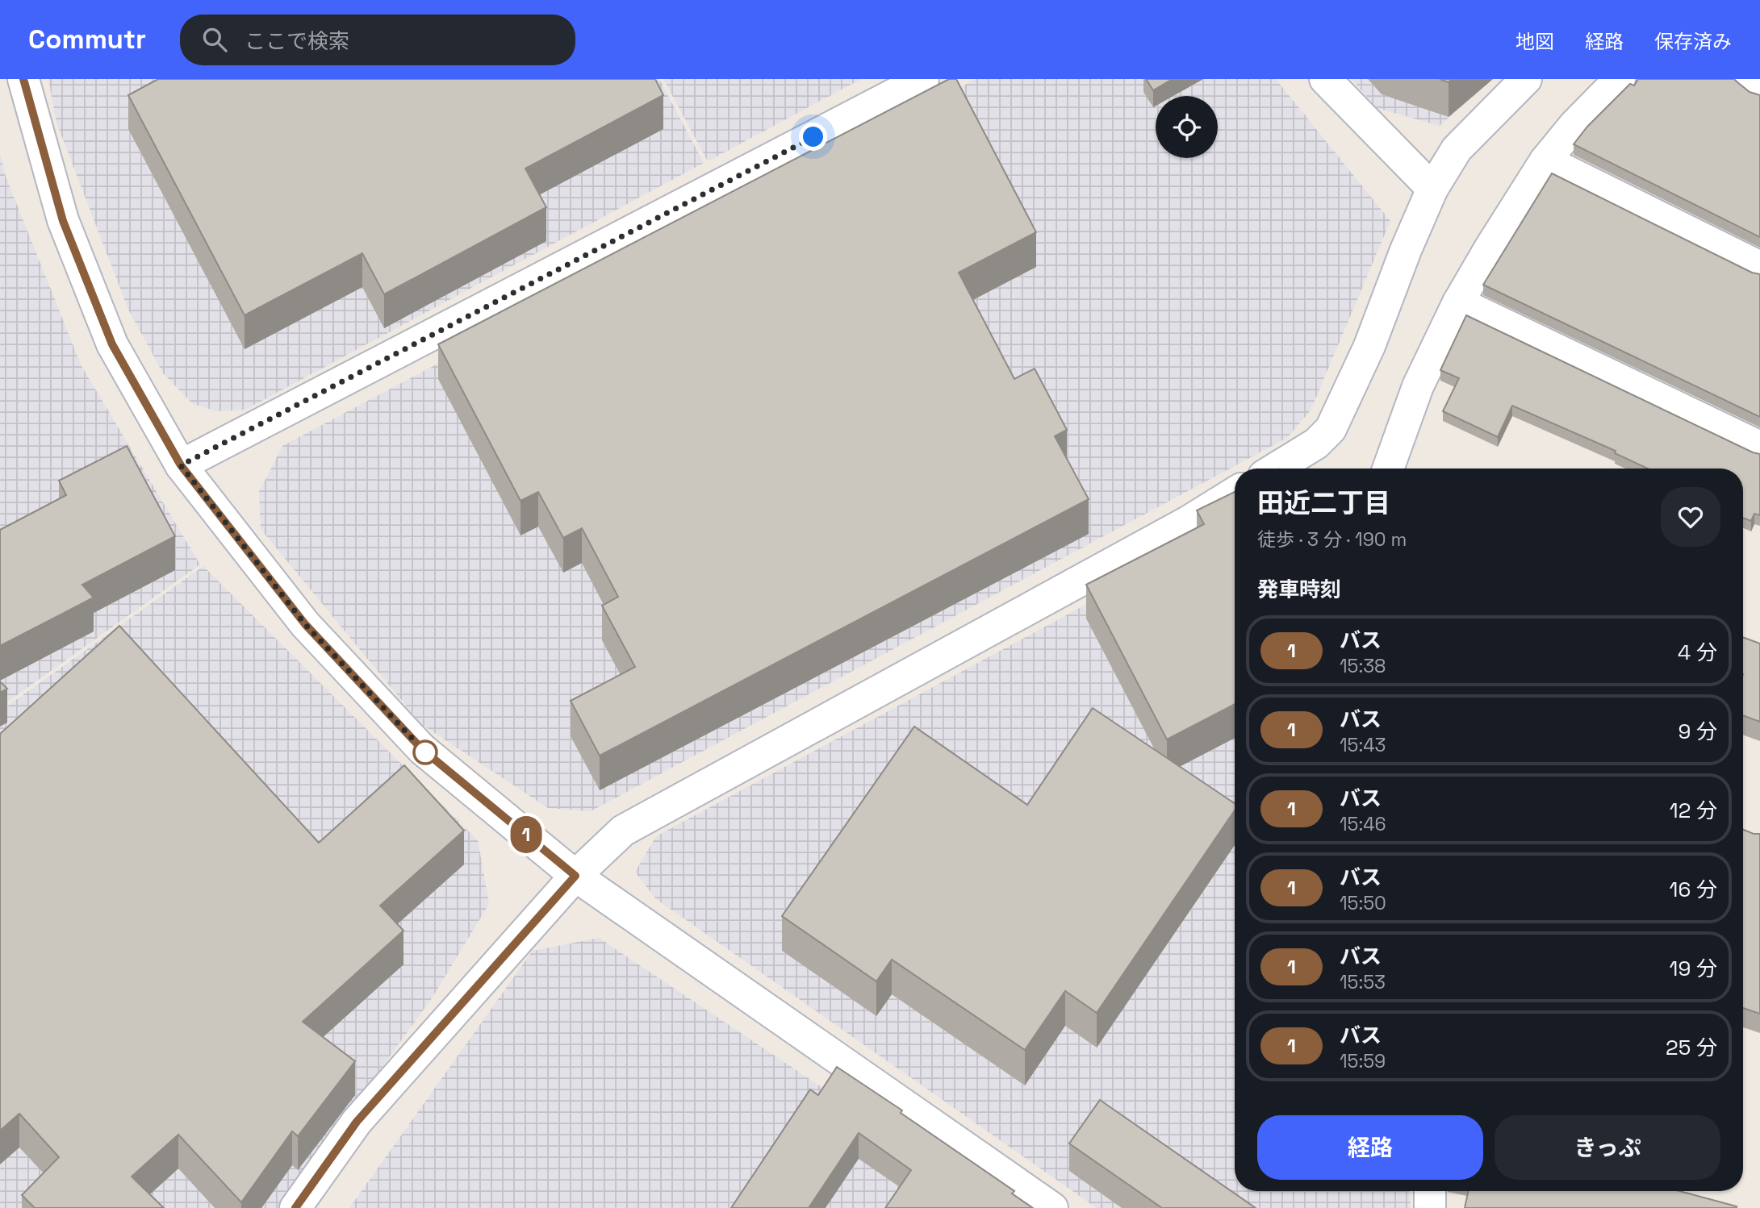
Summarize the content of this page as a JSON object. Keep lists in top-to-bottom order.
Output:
{
  "lines": ["bus line 1"],
  "page": {
    "header": "Commutr",
    "search": "ここで検索",
    "nav": ["地図", "経路", "保存済み"],
    "on_map": "1",
    "heading": [
      ["田近二丁目", "徒歩 · 3 分 · 190 m"],
      "発車時刻"
    ],
    "list": [
      {
        "mark": "1",
        "name": "バス",
        "note": "15:38",
        "value": "4 分"
      },
      {
        "mark": "1",
        "name": "バス",
        "note": "15:43",
        "value": "9 分"
      },
      {
        "mark": "1",
        "name": "バス",
        "note": "15:46",
        "value": "12 分"
      },
      {
        "mark": "1",
        "name": "バス",
        "note": "15:50",
        "value": "16 分"
      },
      {
        "mark": "1",
        "name": "バス",
        "note": "15:53",
        "value": "19 分"
      },
      {
        "mark": "1",
        "name": "バス",
        "note": "15:59",
        "value": "25 分"
      }
    ],
    "buttons": ["経路", "きっぷ"]
  }
}
